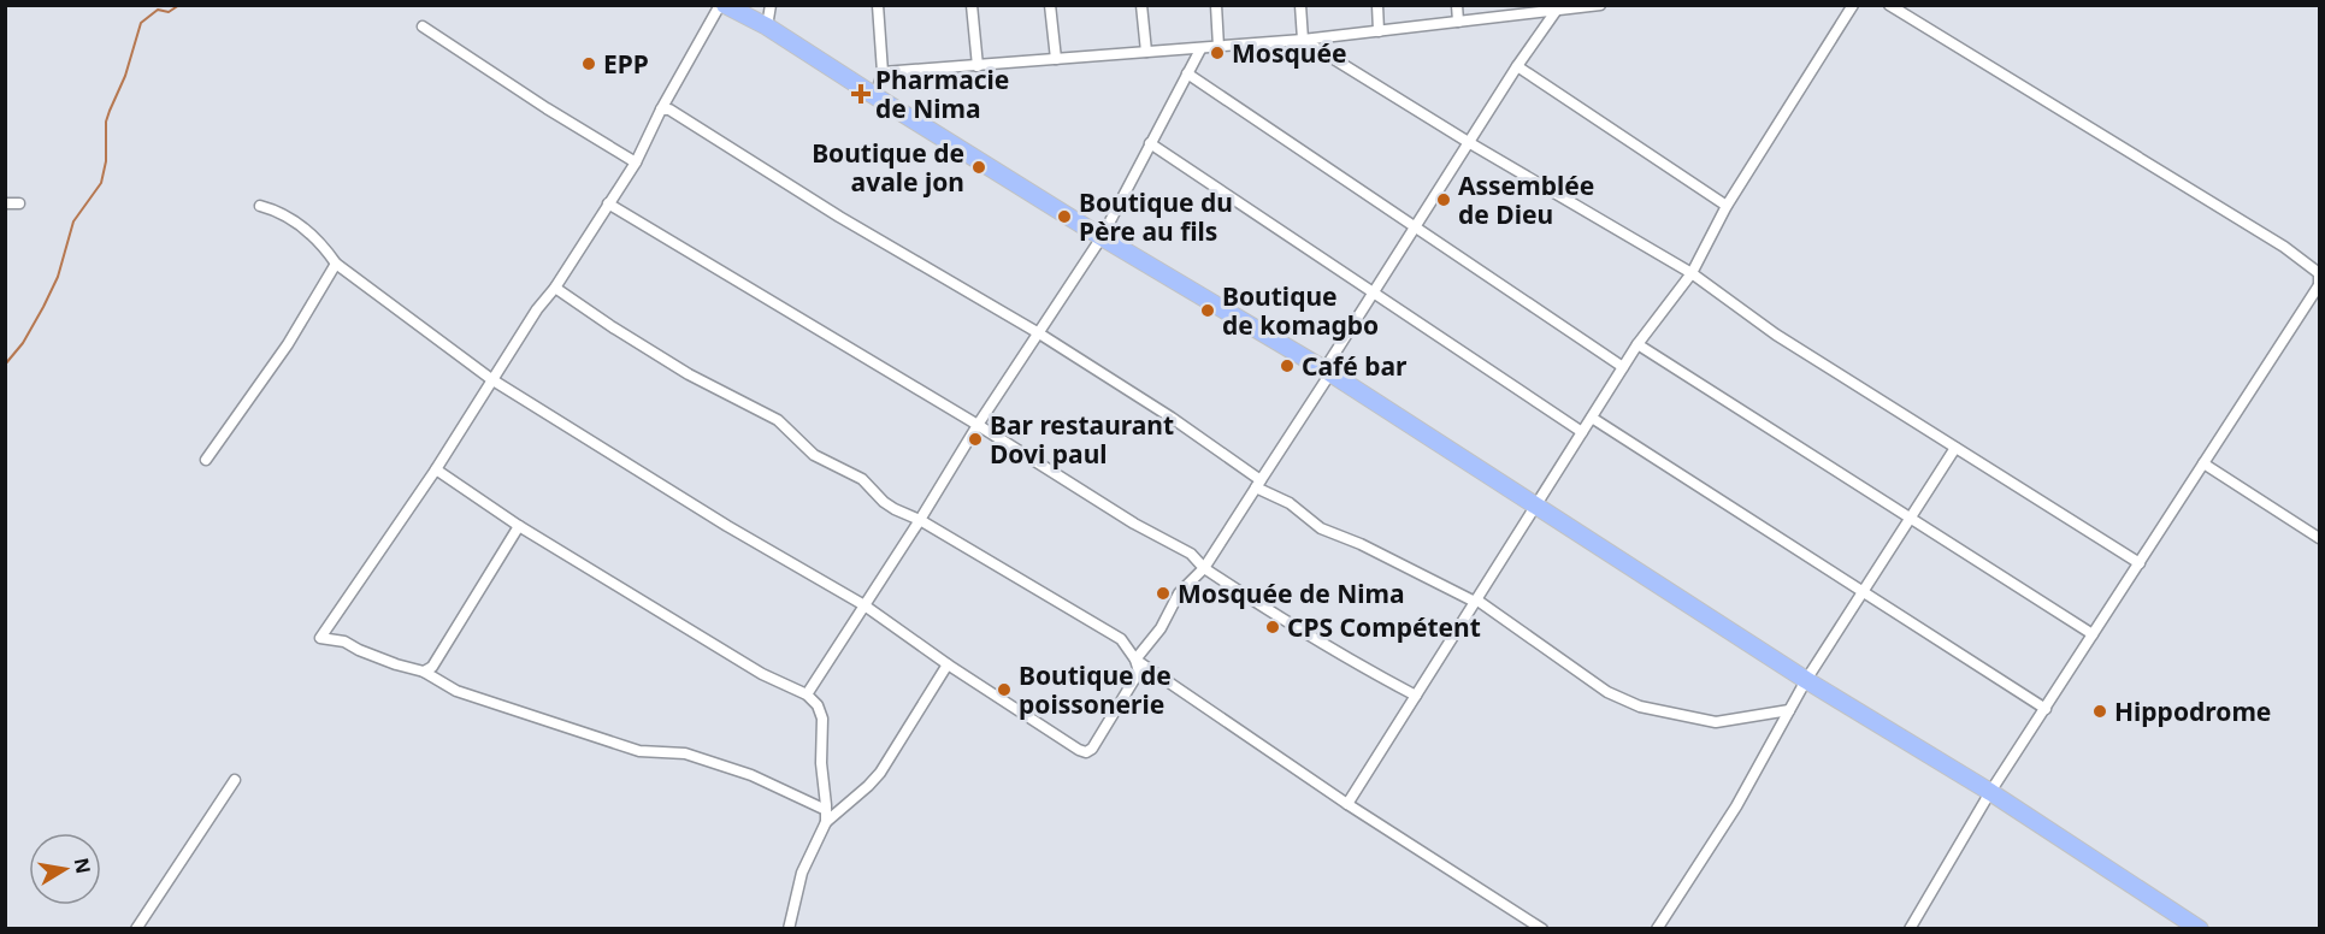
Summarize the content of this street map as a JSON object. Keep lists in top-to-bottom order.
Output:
{
  "places": {
    "other": [
      "Mosquée",
      "EPP",
      "Boutique de avale jon",
      "Assemblée de Dieu",
      "Boutique du Père au fils",
      "Boutique de komagbo",
      "Café bar",
      "Bar restaurant Dovi paul",
      "Mosquée de Nima",
      "CPS Compétent",
      "Boutique de poissonerie",
      "Hippodrome"
    ],
    "health": ["Pharmacie de Nima"]
  },
  "north": "right"
}
